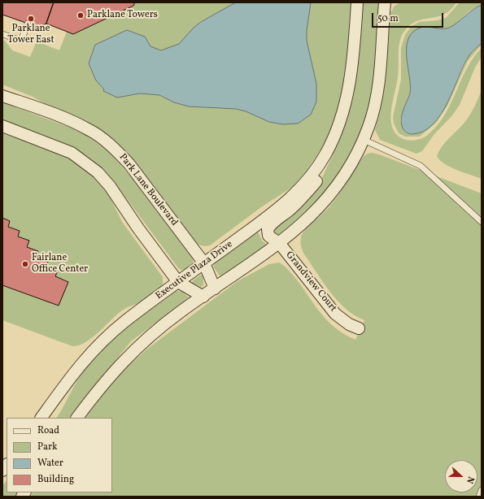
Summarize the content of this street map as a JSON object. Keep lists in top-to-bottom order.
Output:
{
  "streets": {
    "street": ["Park Lane Boulevard", "Executive Plaza Drive", "Grandview Court"]
  },
  "crossings": [
    ["Park Lane Boulevard", "Executive Plaza Drive"],
    ["Executive Plaza Drive", "Grandview Court"]
  ],
  "places": ["Parklane Towers", "Parklane Tower East", "Fairlane Office Center"],
  "legend": [
    "Road",
    "Park",
    "Water",
    "Building"
  ],
  "scale_bar": "50 m",
  "north": "right"
}
